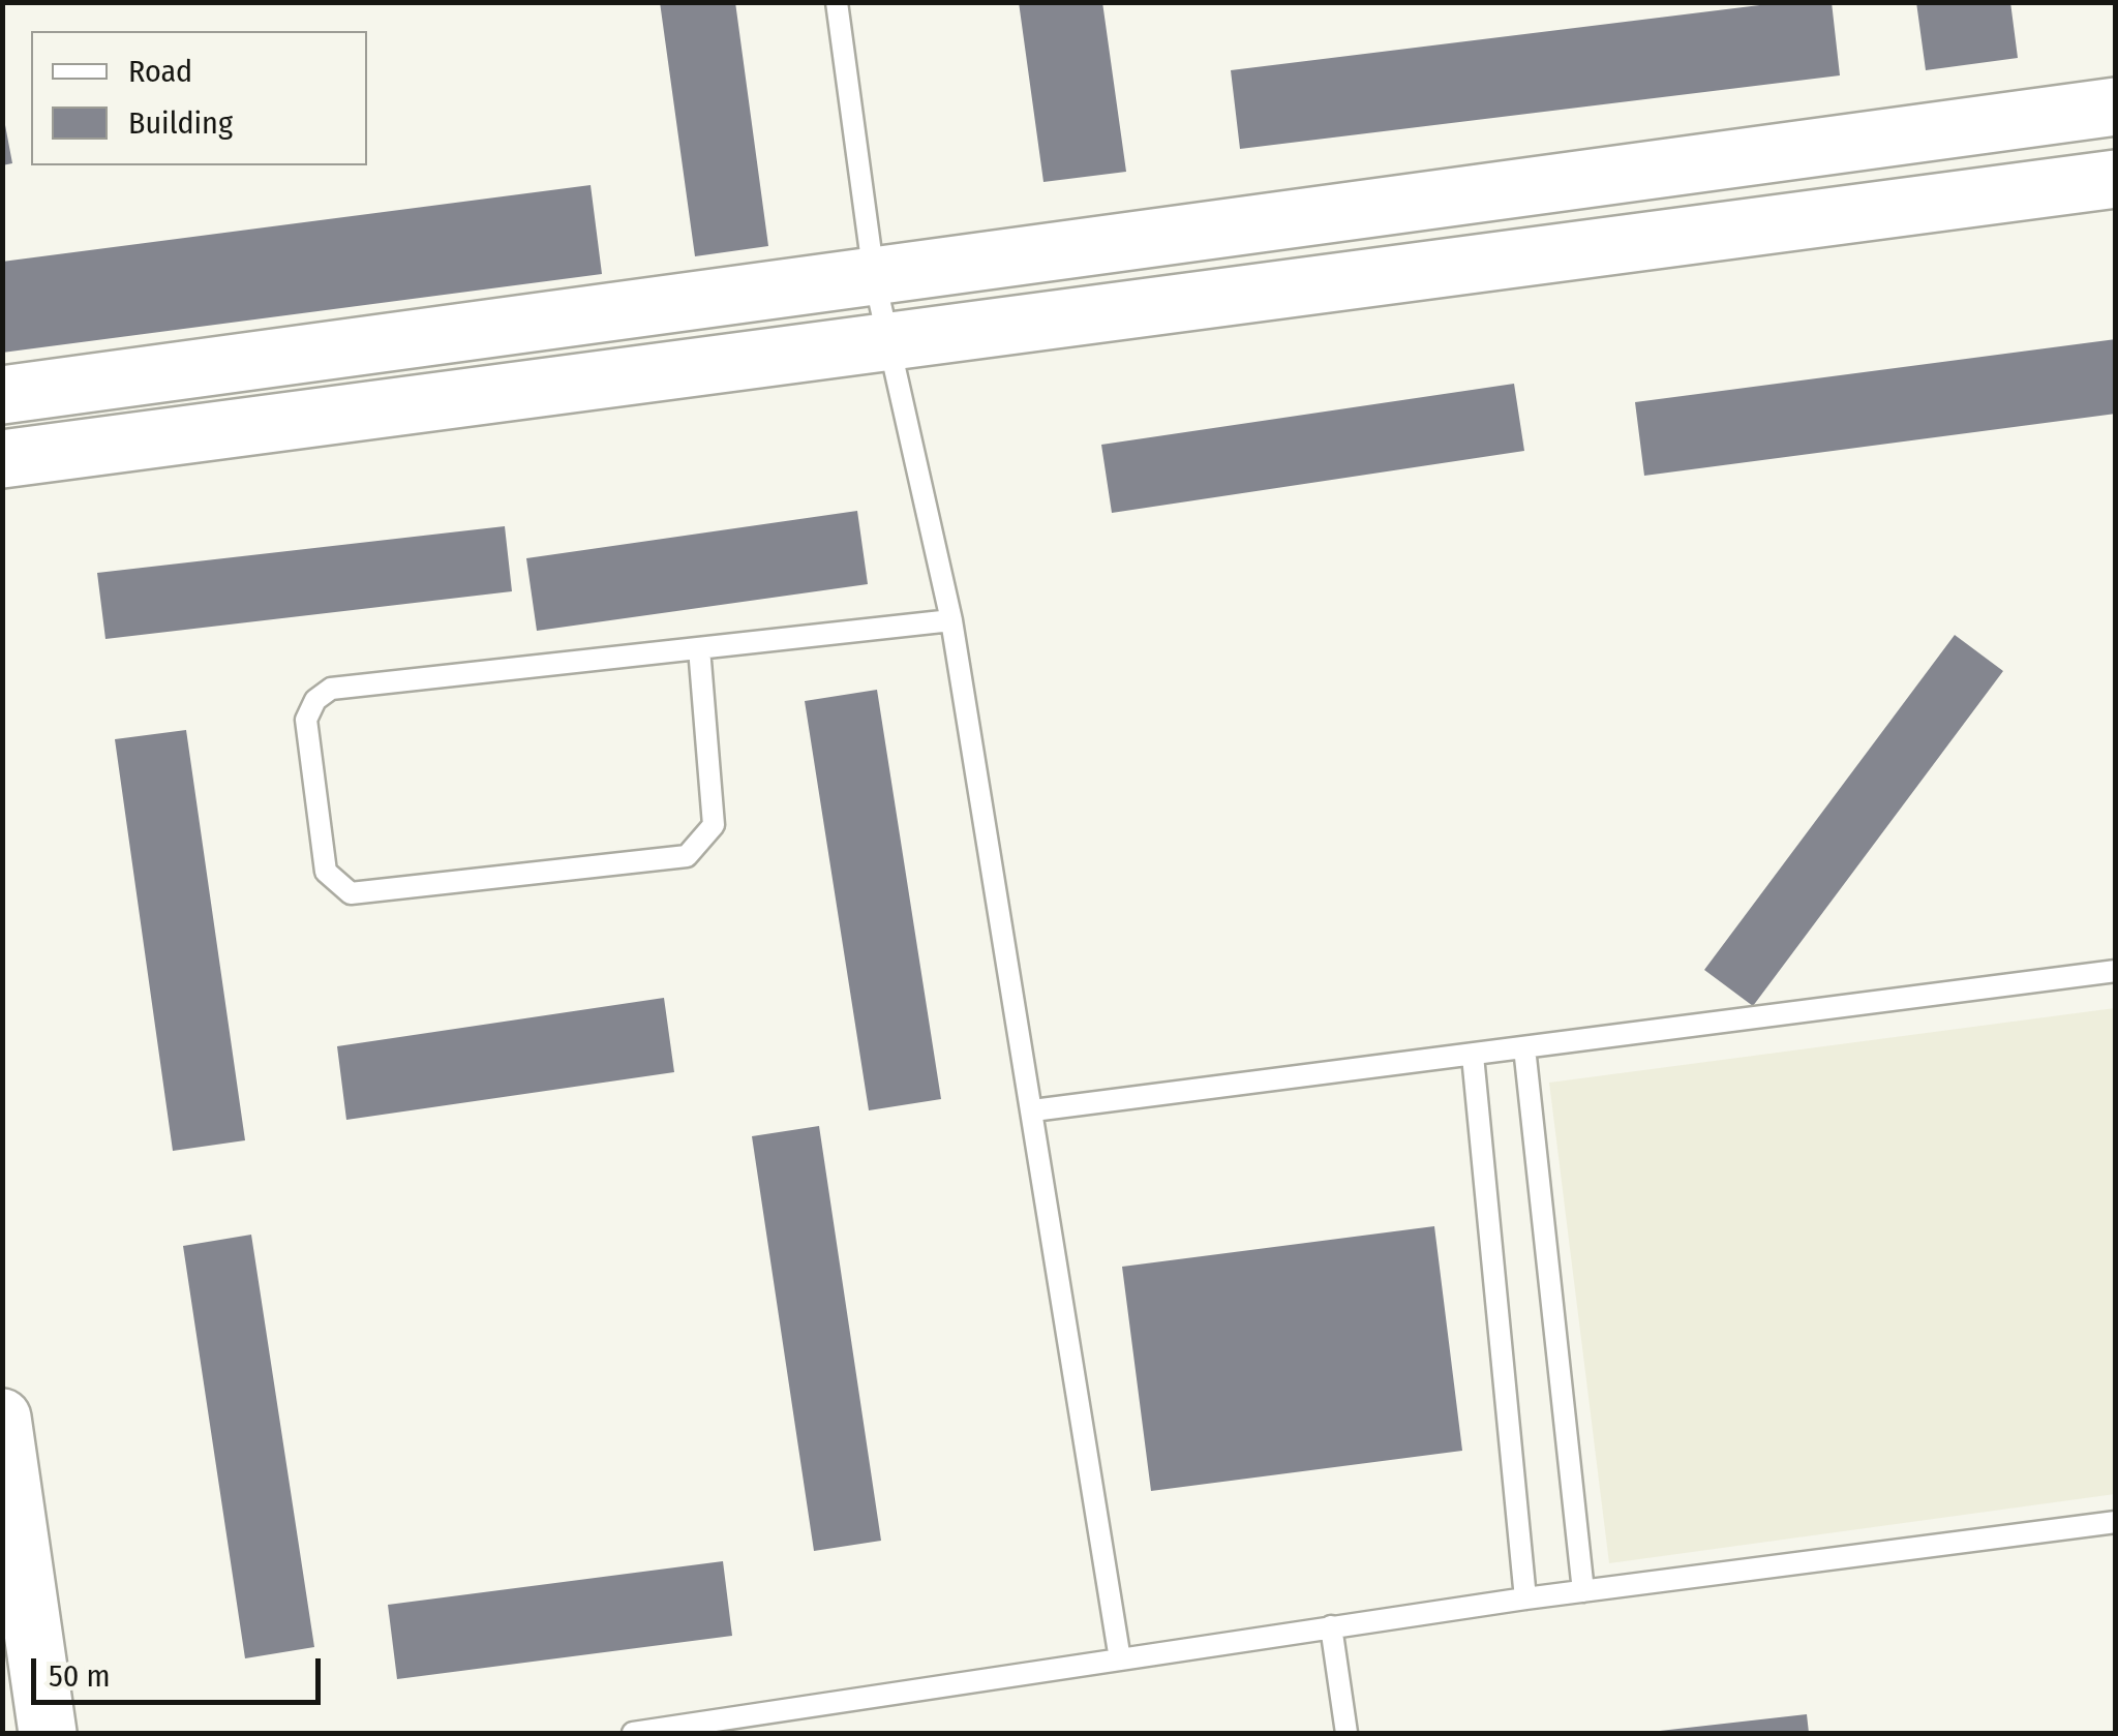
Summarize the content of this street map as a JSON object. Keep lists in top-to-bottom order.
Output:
{
  "legend": ["Road", "Building"],
  "scale_bar": "50 m"
}
